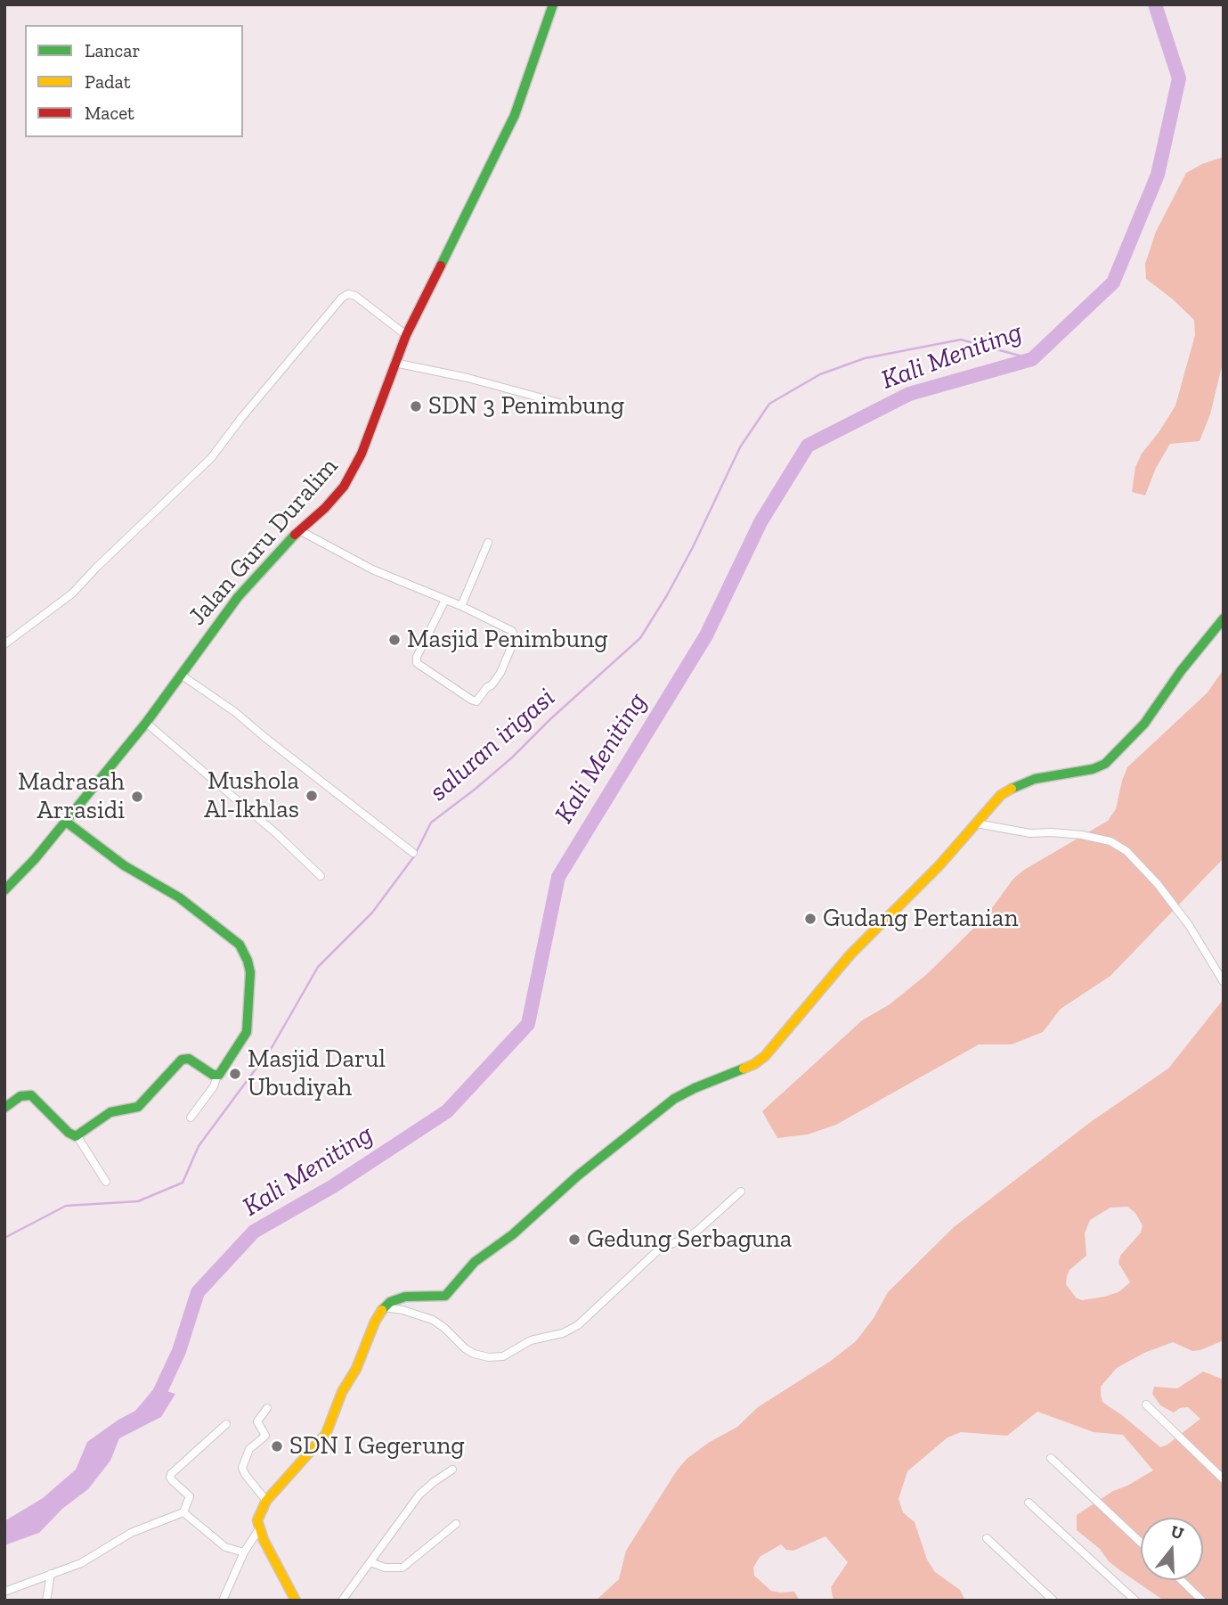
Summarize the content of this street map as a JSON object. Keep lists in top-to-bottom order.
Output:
{
  "streets": {
    "street": ["Jalan Guru Duralim"]
  },
  "water": ["Kali Meniting", "saluran irigasi"],
  "places": [
    "SDN 3 Penimbung",
    "Masjid Penimbung",
    "Mushola Al-Ikhlas",
    "Madrasah Arrasidi",
    "Gudang Pertanian",
    "Masjid Darul Ubudiyah",
    "Gedung Serbaguna",
    "SDN I Gegerung"
  ],
  "legend": ["Lancar", "Padat", "Macet"],
  "north": "top"
}
